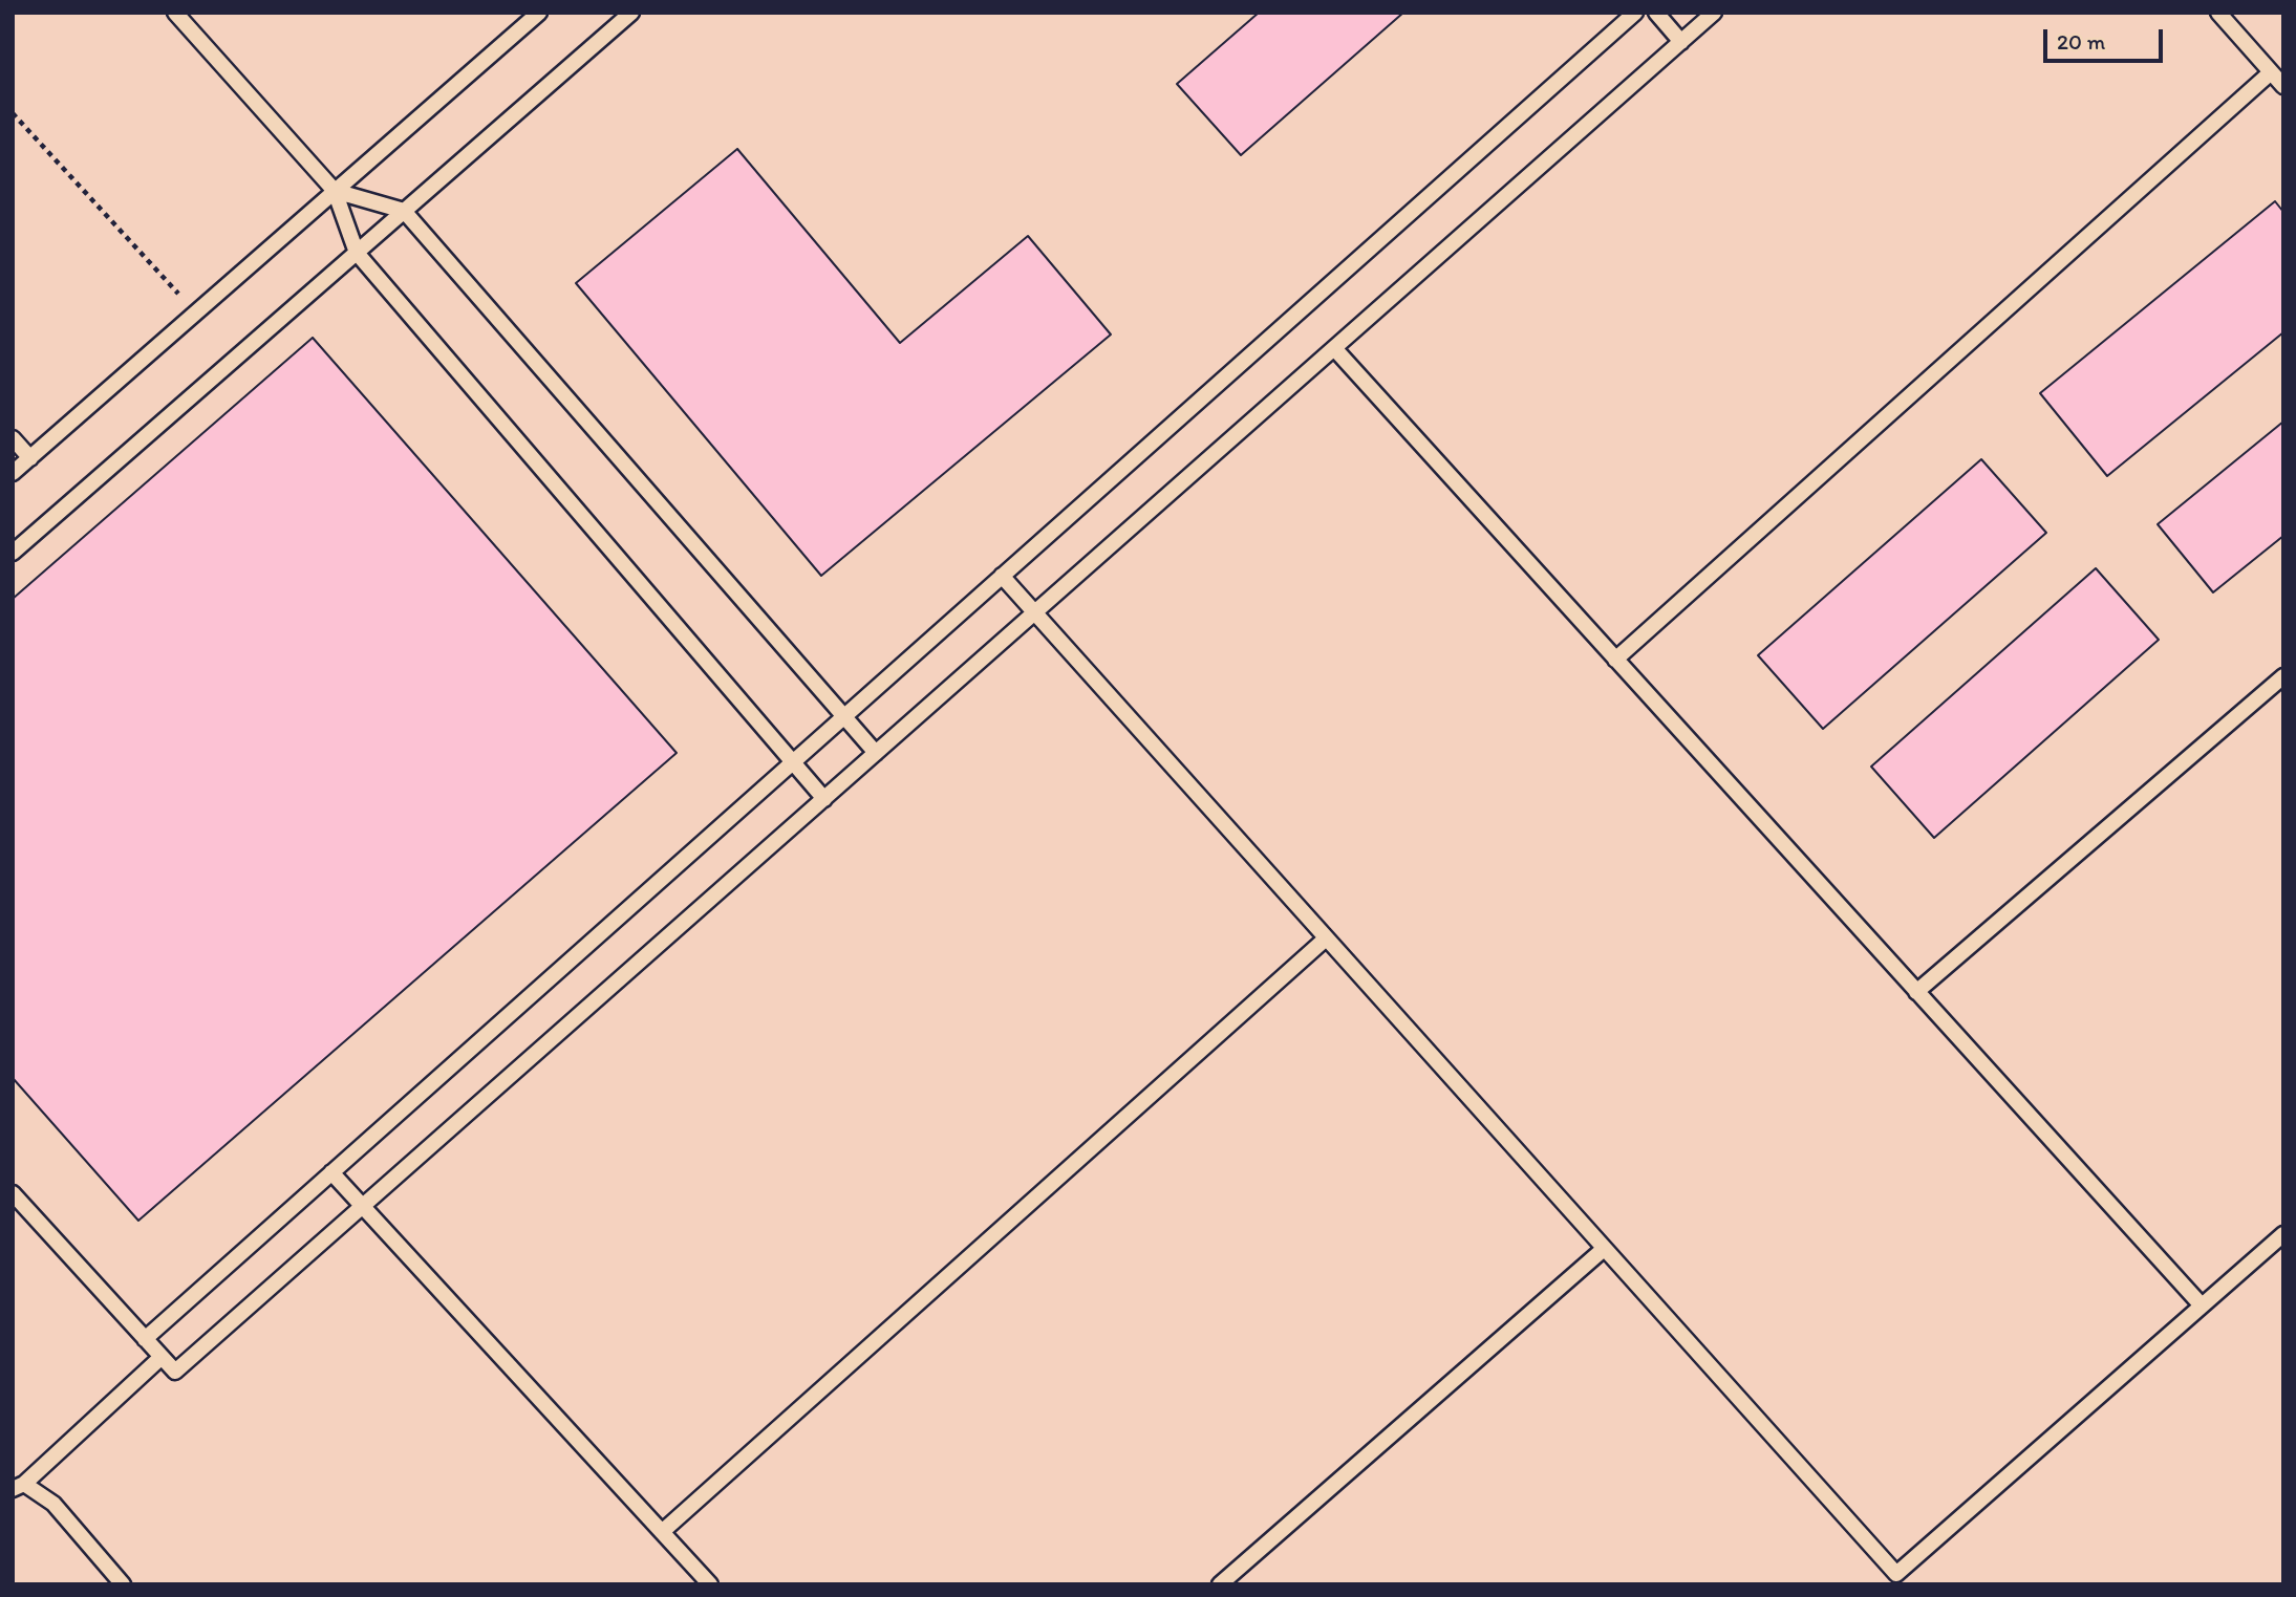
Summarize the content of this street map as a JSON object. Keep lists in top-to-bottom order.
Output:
{
  "scale_bar": "20 m"
}
